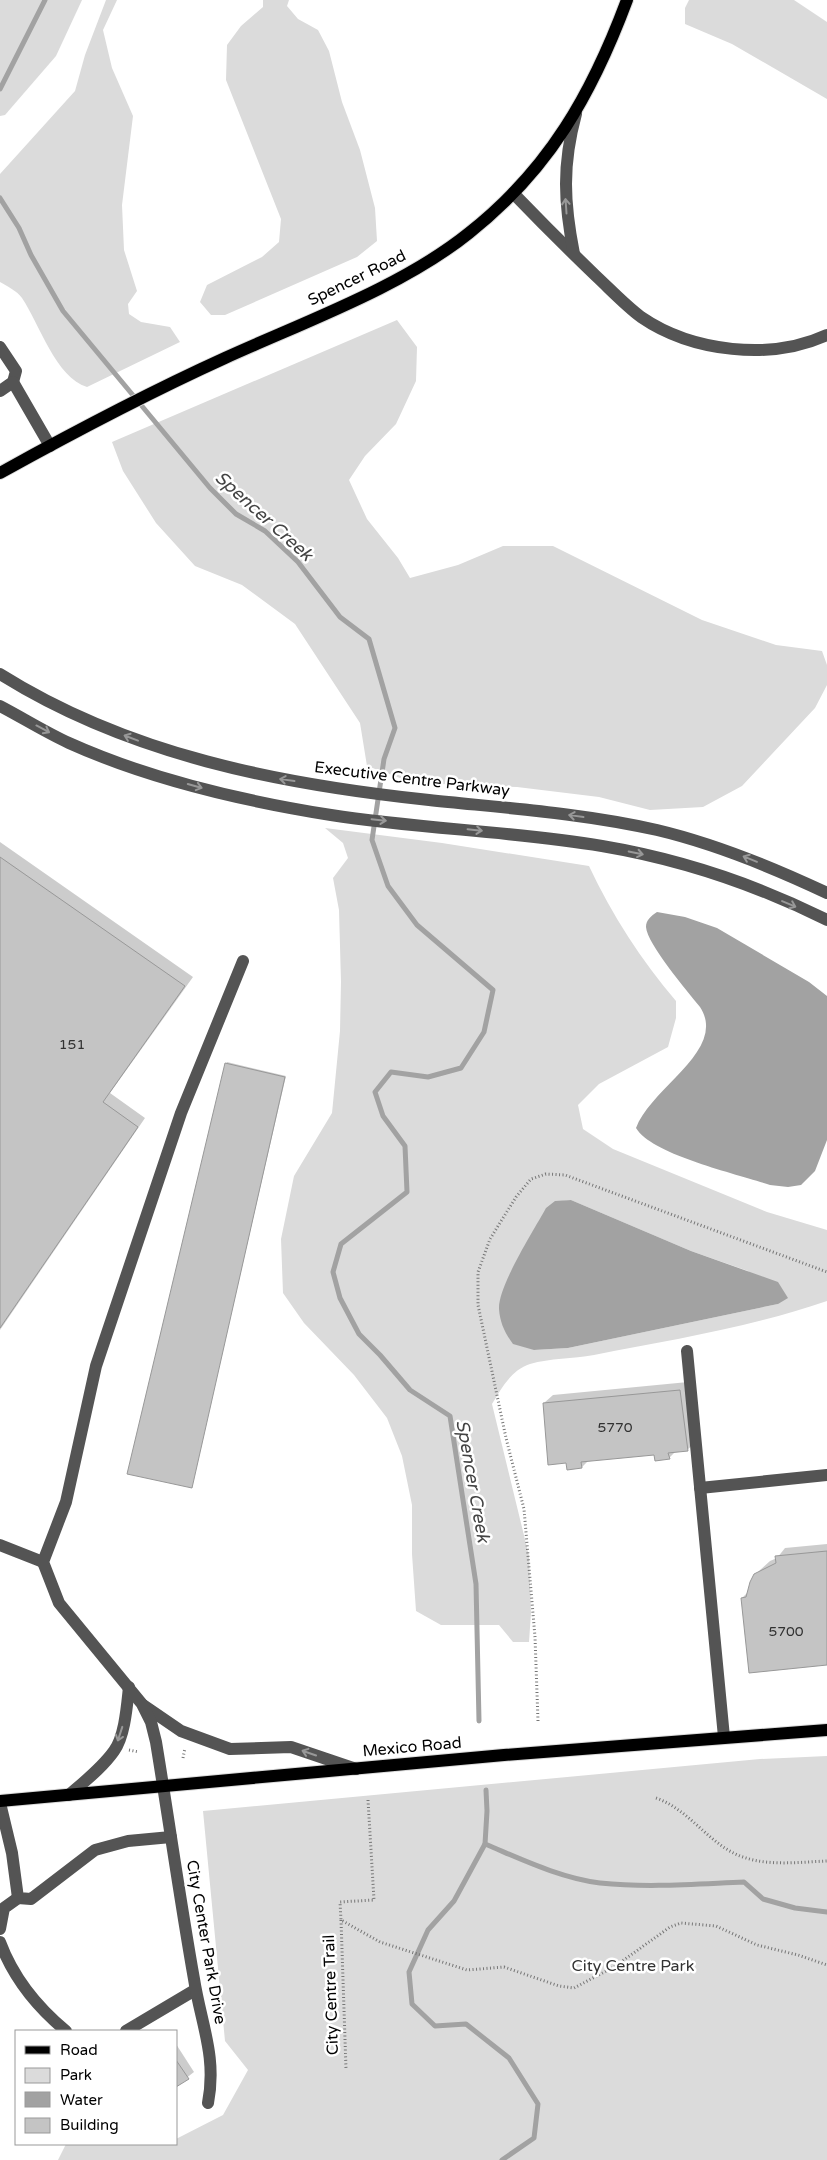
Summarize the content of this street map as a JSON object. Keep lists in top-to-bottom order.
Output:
{
  "streets": {
    "main road": ["Spencer Road", "Mexico Road"],
    "street": ["Executive Centre Parkway", "City Center Park Drive"],
    "path": ["City Centre Trail"]
  },
  "crossings": [
    ["Mexico Road", "City Center Park Drive"]
  ],
  "water": ["Spencer Creek"],
  "parks": ["City Centre Park"],
  "house_numbers": ["151", "5770", "5700"],
  "legend": [
    "Road",
    "Park",
    "Water",
    "Building"
  ]
}
